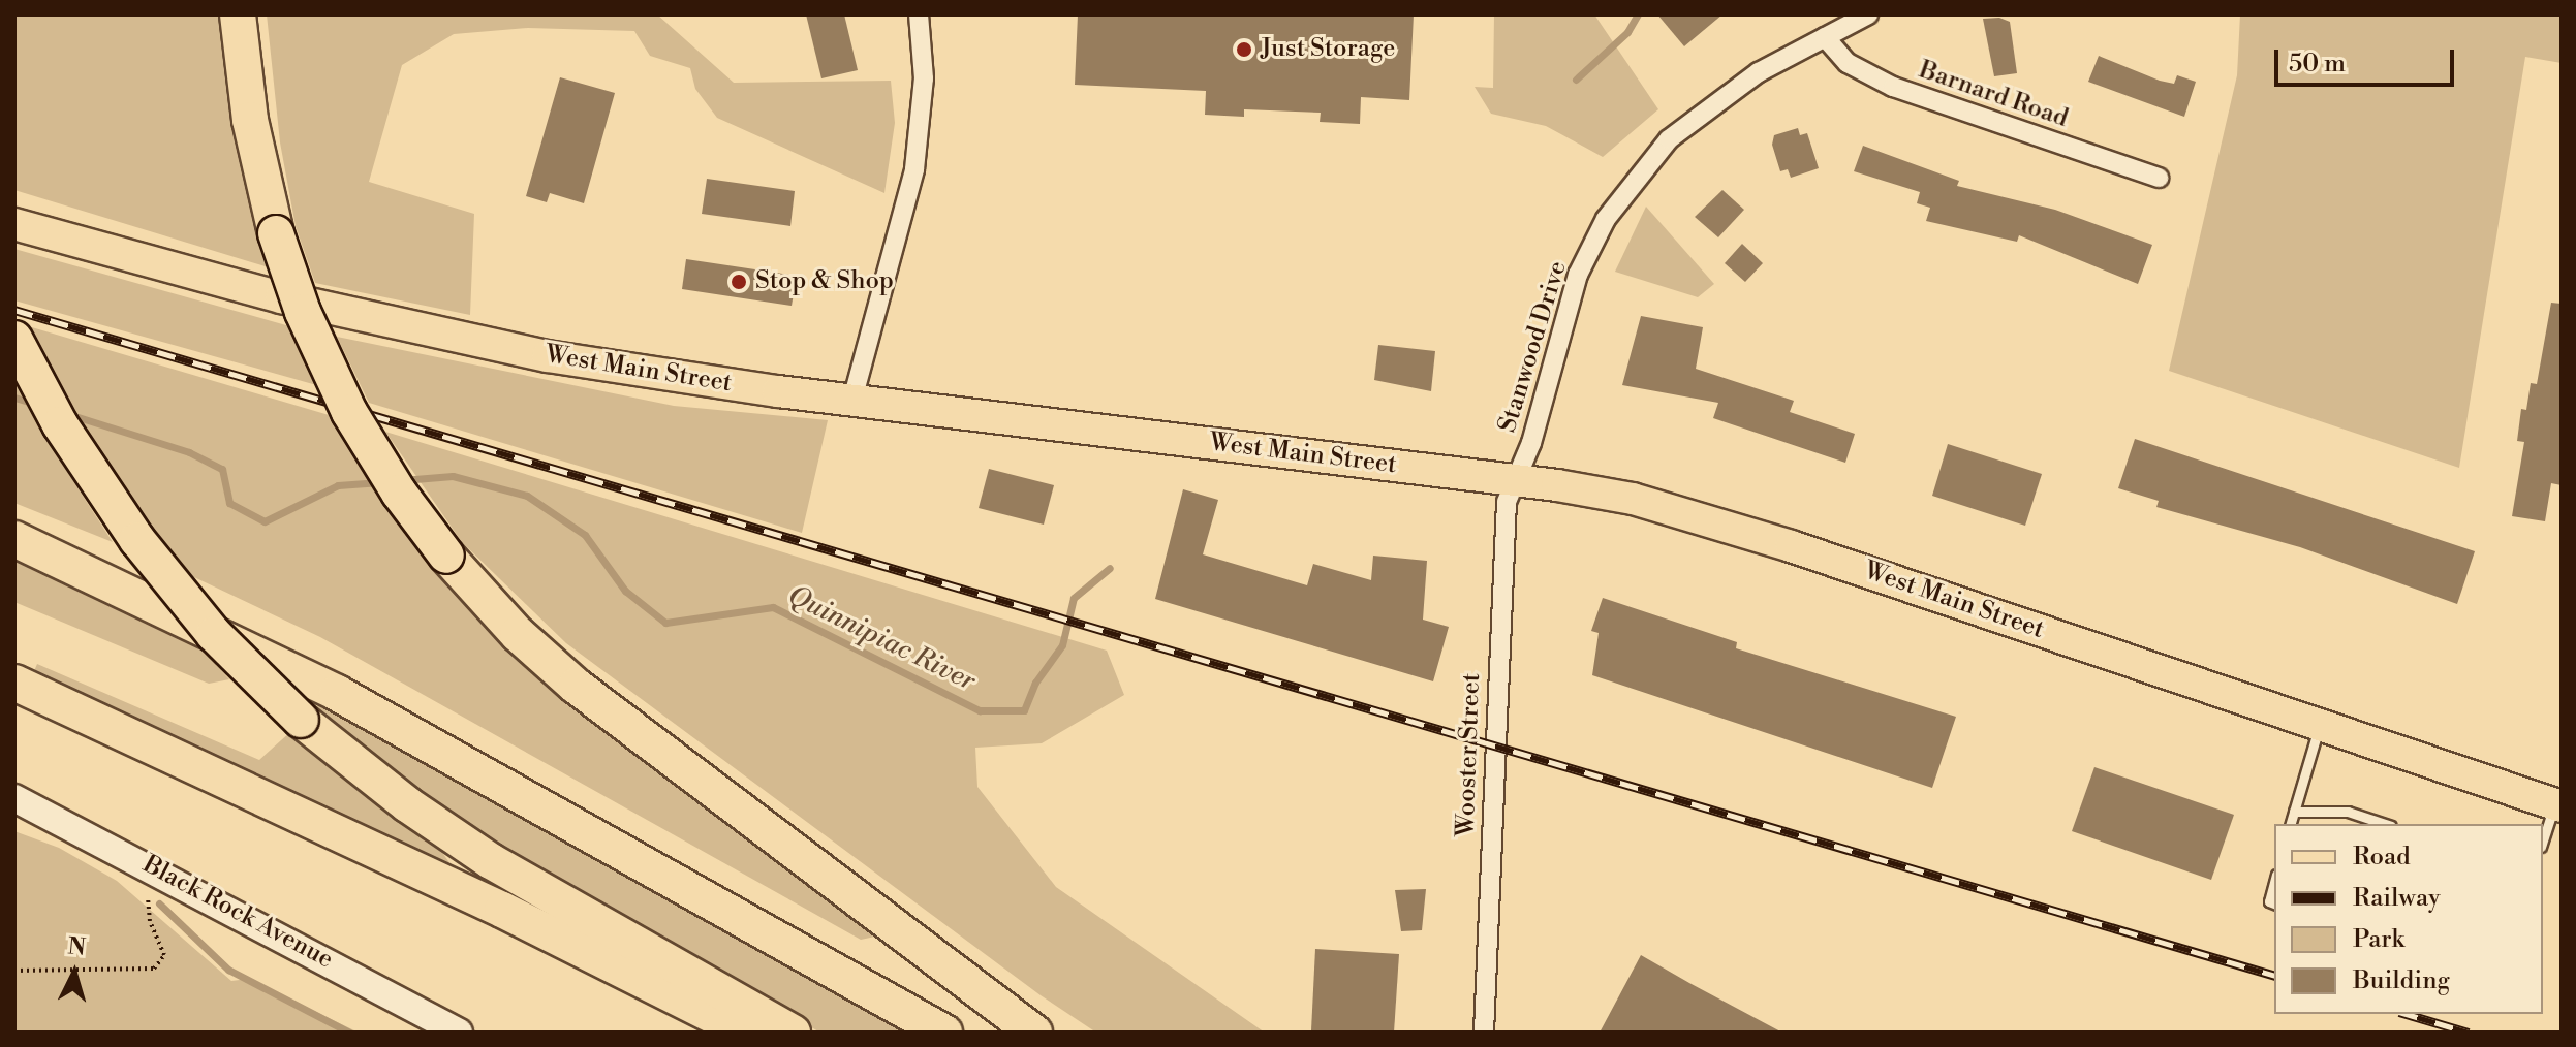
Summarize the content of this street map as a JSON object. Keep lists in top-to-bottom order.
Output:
{
  "streets": {
    "main road": ["West Main Street"],
    "street": [
      "Barnard Road",
      "Stanwood Drive",
      "Wooster Street",
      "Black Rock Avenue"
    ]
  },
  "crossings": [
    ["Barnard Road", "Stanwood Drive"],
    ["Stanwood Drive", "West Main Street"],
    ["Stanwood Drive", "Wooster Street"],
    ["West Main Street", "Wooster Street"]
  ],
  "water": ["Quinnipiac River"],
  "places": ["Just Storage", "Stop & Shop"],
  "legend": [
    "Road",
    "Railway",
    "Park",
    "Building"
  ],
  "scale_bar": "50 m",
  "north": "top"
}
